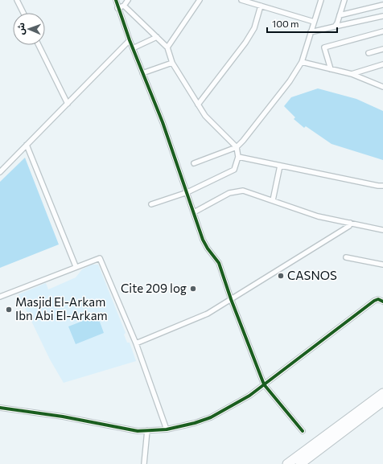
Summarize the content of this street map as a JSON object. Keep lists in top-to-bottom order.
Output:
{
  "places": ["CASNOS", "Cite 209 log", "Masjid El-Arkam Ibn Abi El-Arkam"],
  "scale_bar": "100 m",
  "north": "left"
}
